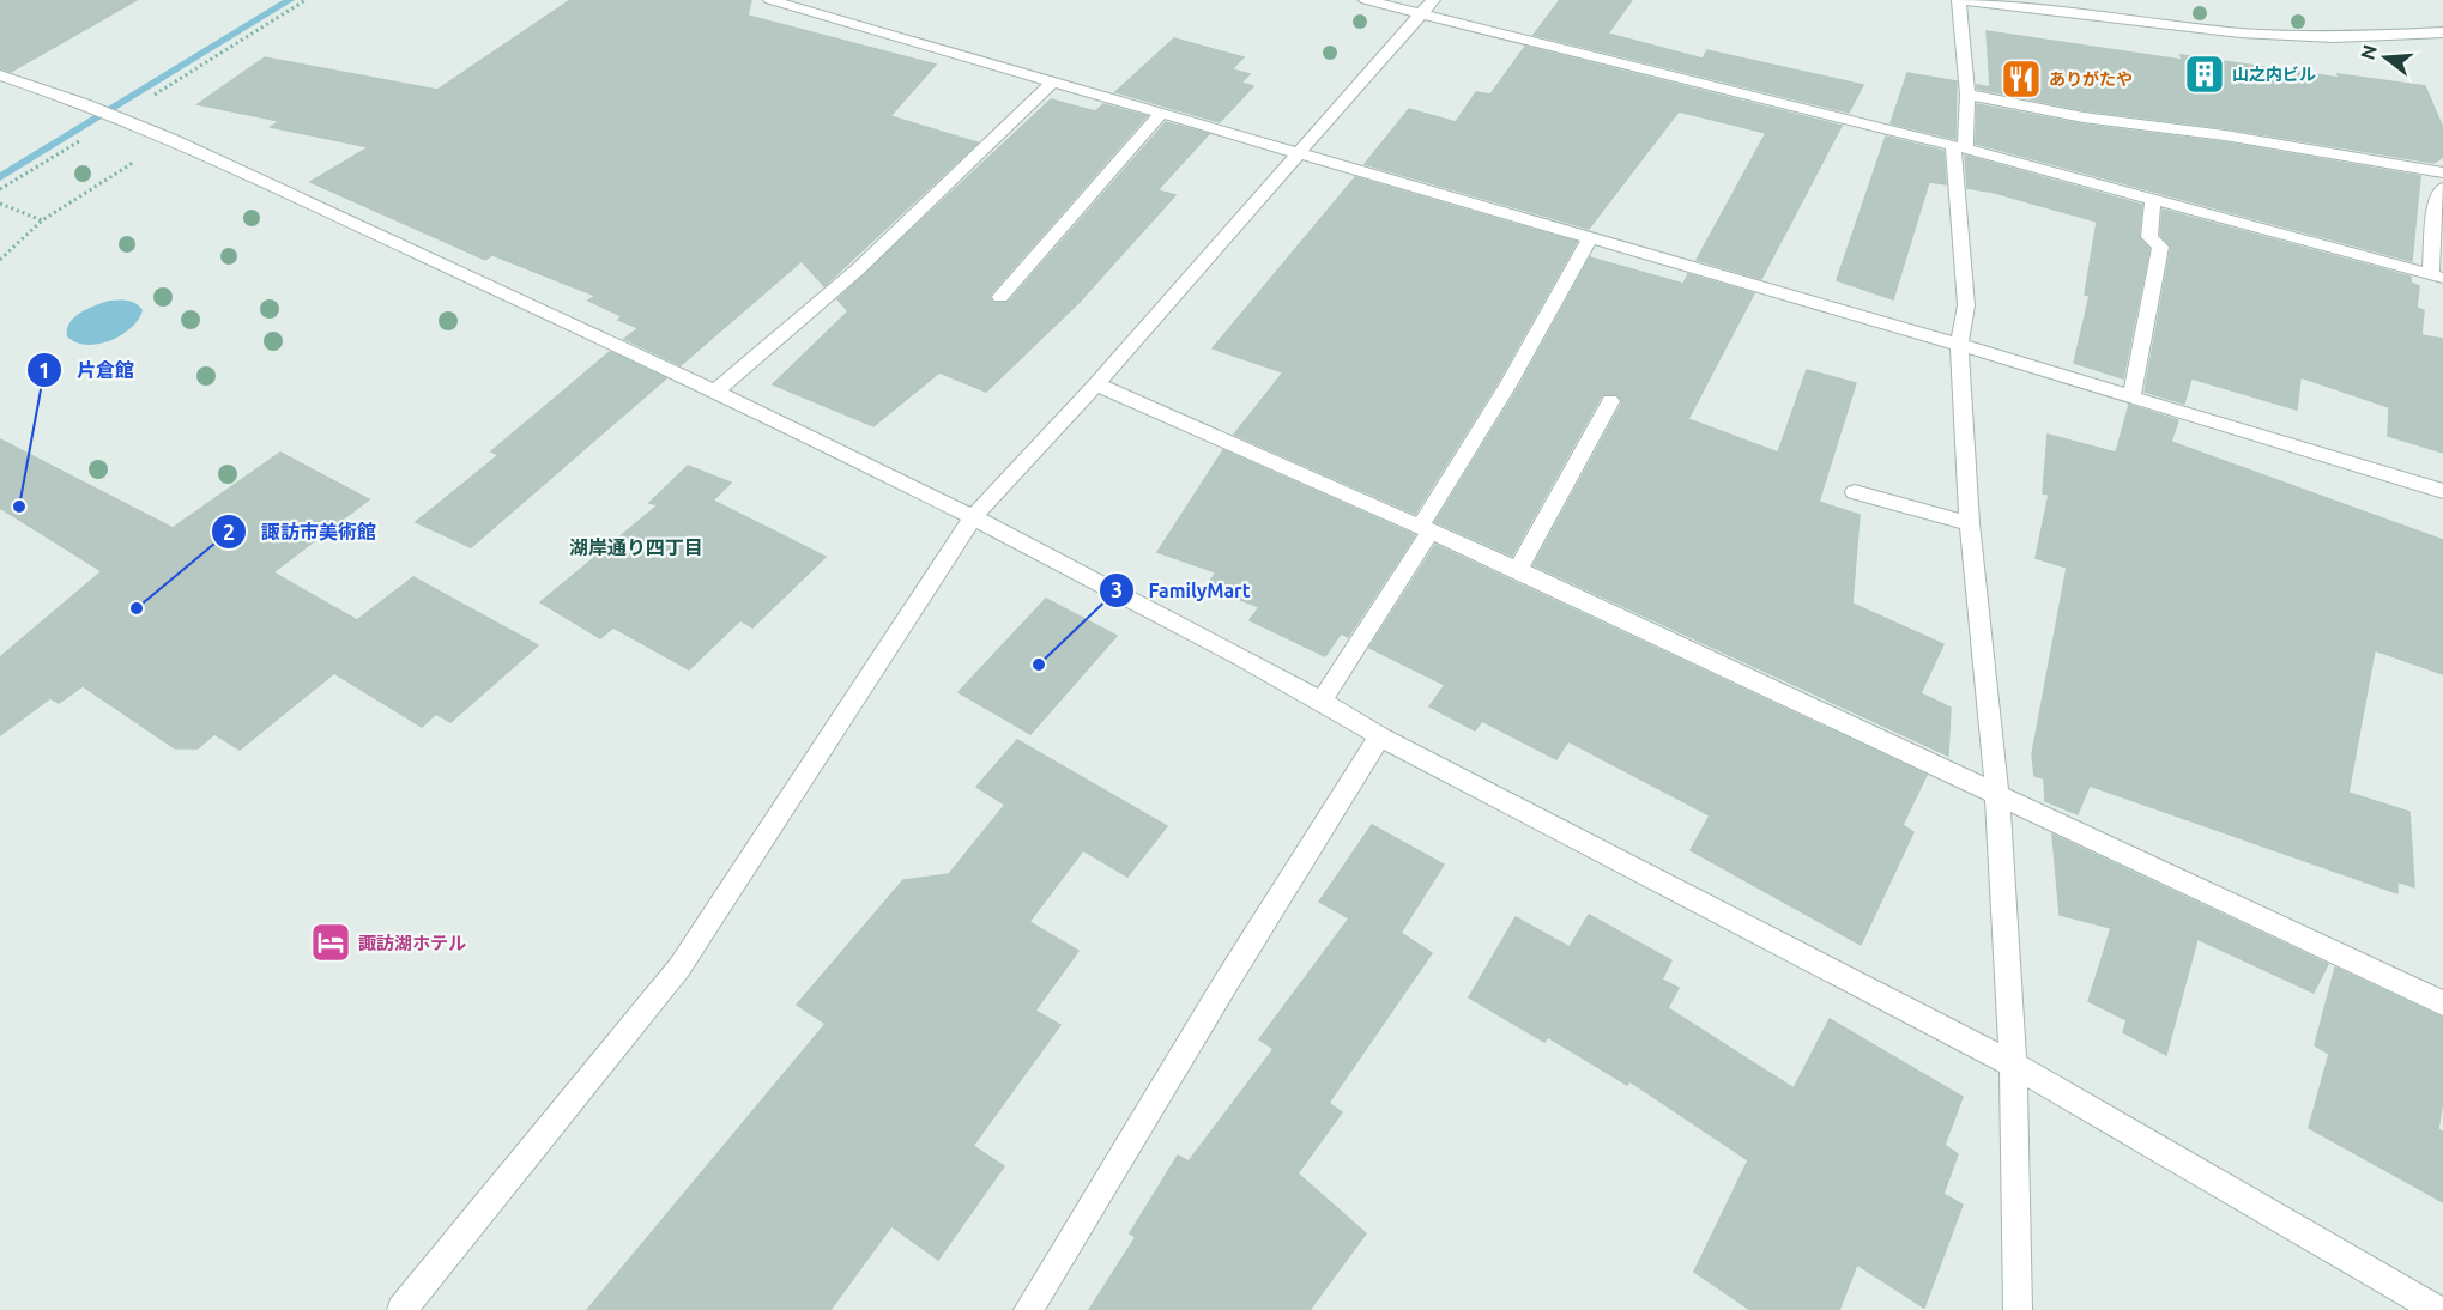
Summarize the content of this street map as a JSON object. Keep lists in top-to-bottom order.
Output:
{
  "districts": ["湖岸通り四丁目"],
  "places": {
    "building": ["山之内ビル"],
    "restaurant": ["ありがたや"],
    "other": ["片倉館", "諏訪市美術館", "FamilyMart"],
    "hotel": ["諏訪湖ホテル"]
  },
  "north": "left"
}
